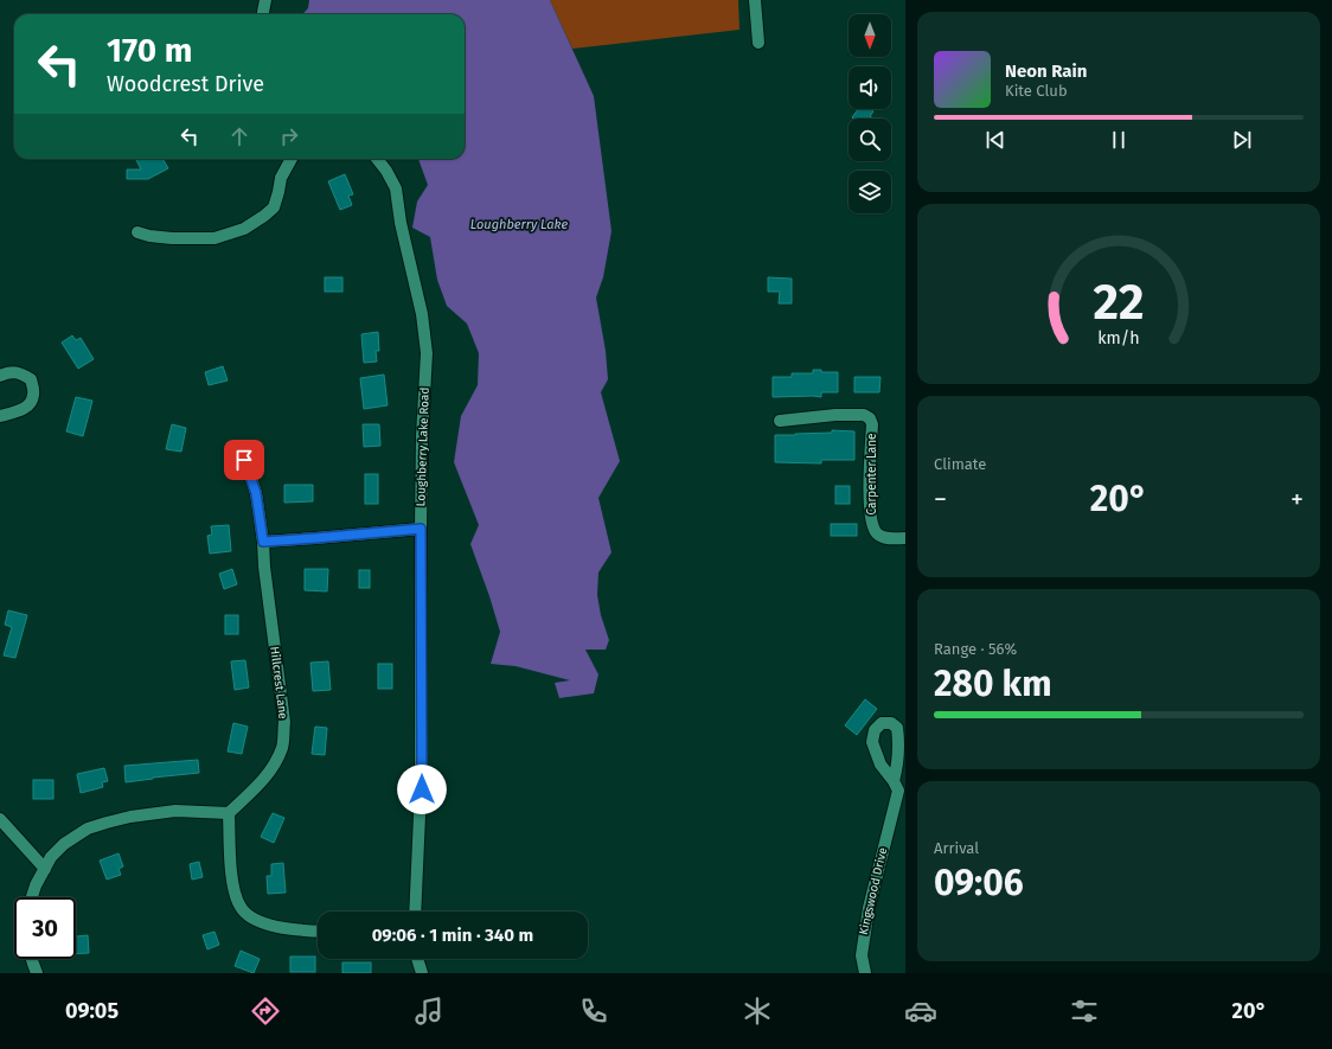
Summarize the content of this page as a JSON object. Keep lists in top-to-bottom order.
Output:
{
  "streets": {
    "street": [
      "Loughberry Lake Road",
      "Carpenter Lane",
      "Hillcrest Lane",
      "Kingswood Drive"
    ]
  },
  "water": ["Loughberry Lake"],
  "north": "bottom",
  "page": {
    "turn": ["170 m", "Woodcrest Drive"],
    "song": ["Neon Rain", "Kite Club"],
    "tile": [
      "Climate",
      ["Range · 56%", "280 km"],
      ["Arrival", "09:06"]
    ],
    "heat": ["−", "20°", "+"],
    "limit": "30",
    "trip": "09:06 · 1 min · 340 m",
    "tabs": ["09:05", "20°"],
    "gauge": ["22", "km/h"]
  }
}
